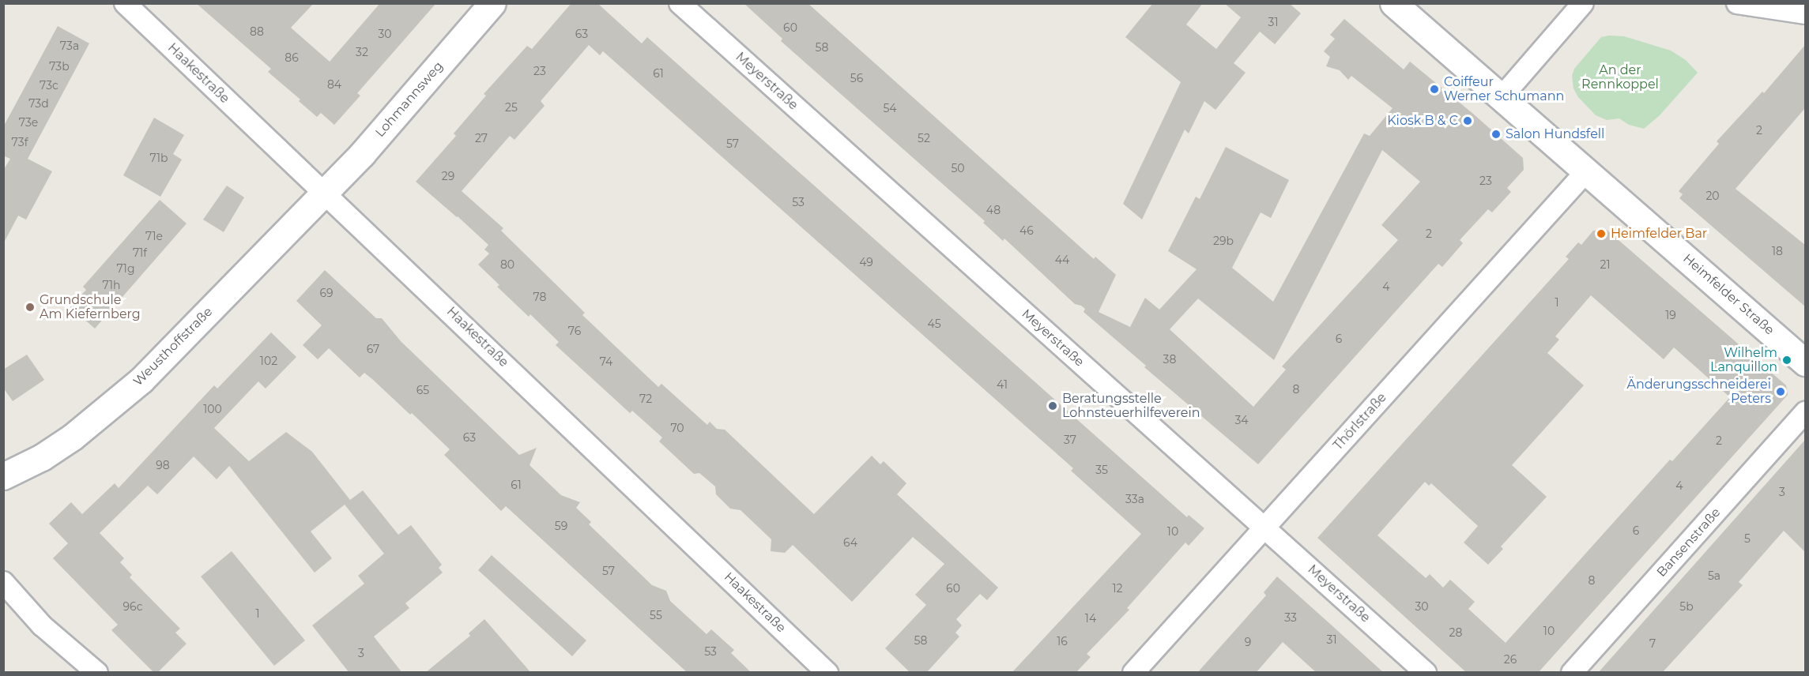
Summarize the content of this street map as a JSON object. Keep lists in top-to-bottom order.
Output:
{
  "streets": {
    "street": [
      "Haakestraße",
      "Meyerstraße",
      "Lohmannsweg",
      "Heimfelder Straße",
      "Weusthoffstraße",
      "Thörlstraße",
      "Bansenstraße"
    ]
  },
  "crossings": [
    ["Haakestraße", "Lohmannsweg"],
    ["Haakestraße", "Weusthoffstraße"],
    ["Meyerstraße", "Thörlstraße"],
    ["Lohmannsweg", "Weusthoffstraße"],
    ["Heimfelder Straße", "Thörlstraße"]
  ],
  "parks": ["An der Rennkoppel"],
  "places": [
    "Coiffeur Werner Schumann",
    "Kiosk B & C",
    "Salon Hundsfell",
    "Heimfelder Bar",
    "Grundschule Am Kiefernberg",
    "Wilhelm Lanquillon",
    "Änderungsschneiderei Peters",
    "Beratungsstelle Lohnsteuerhilfeverein"
  ],
  "house_numbers": [
    "31",
    "60",
    "88",
    "30",
    "63",
    "73a",
    "58",
    "32",
    "86",
    "73b",
    "23",
    "61",
    "56",
    "84",
    "73c",
    "73d",
    "25",
    "54",
    "73e",
    "2",
    "27",
    "52",
    "73f",
    "57",
    "71b",
    "50",
    "29",
    "23",
    "20",
    "53",
    "48",
    "46",
    "2",
    "71e",
    "29b",
    "18",
    "71f",
    "44",
    "49",
    "80",
    "21",
    "71g",
    "71h",
    "4",
    "69",
    "78",
    "1",
    "19",
    "45",
    "76",
    "6",
    "67",
    "38",
    "102",
    "74",
    "41",
    "8",
    "65",
    "72",
    "100",
    "34",
    "70",
    "63",
    "37",
    "2",
    "98",
    "35",
    "61",
    "4",
    "3",
    "33a",
    "59",
    "6",
    "10",
    "5",
    "64",
    "57",
    "5a",
    "8",
    "60",
    "12",
    "96c",
    "30",
    "5b",
    "1",
    "55",
    "33",
    "14",
    "10",
    "28",
    "31",
    "58",
    "16",
    "9",
    "7",
    "53",
    "3",
    "26"
  ]
}
